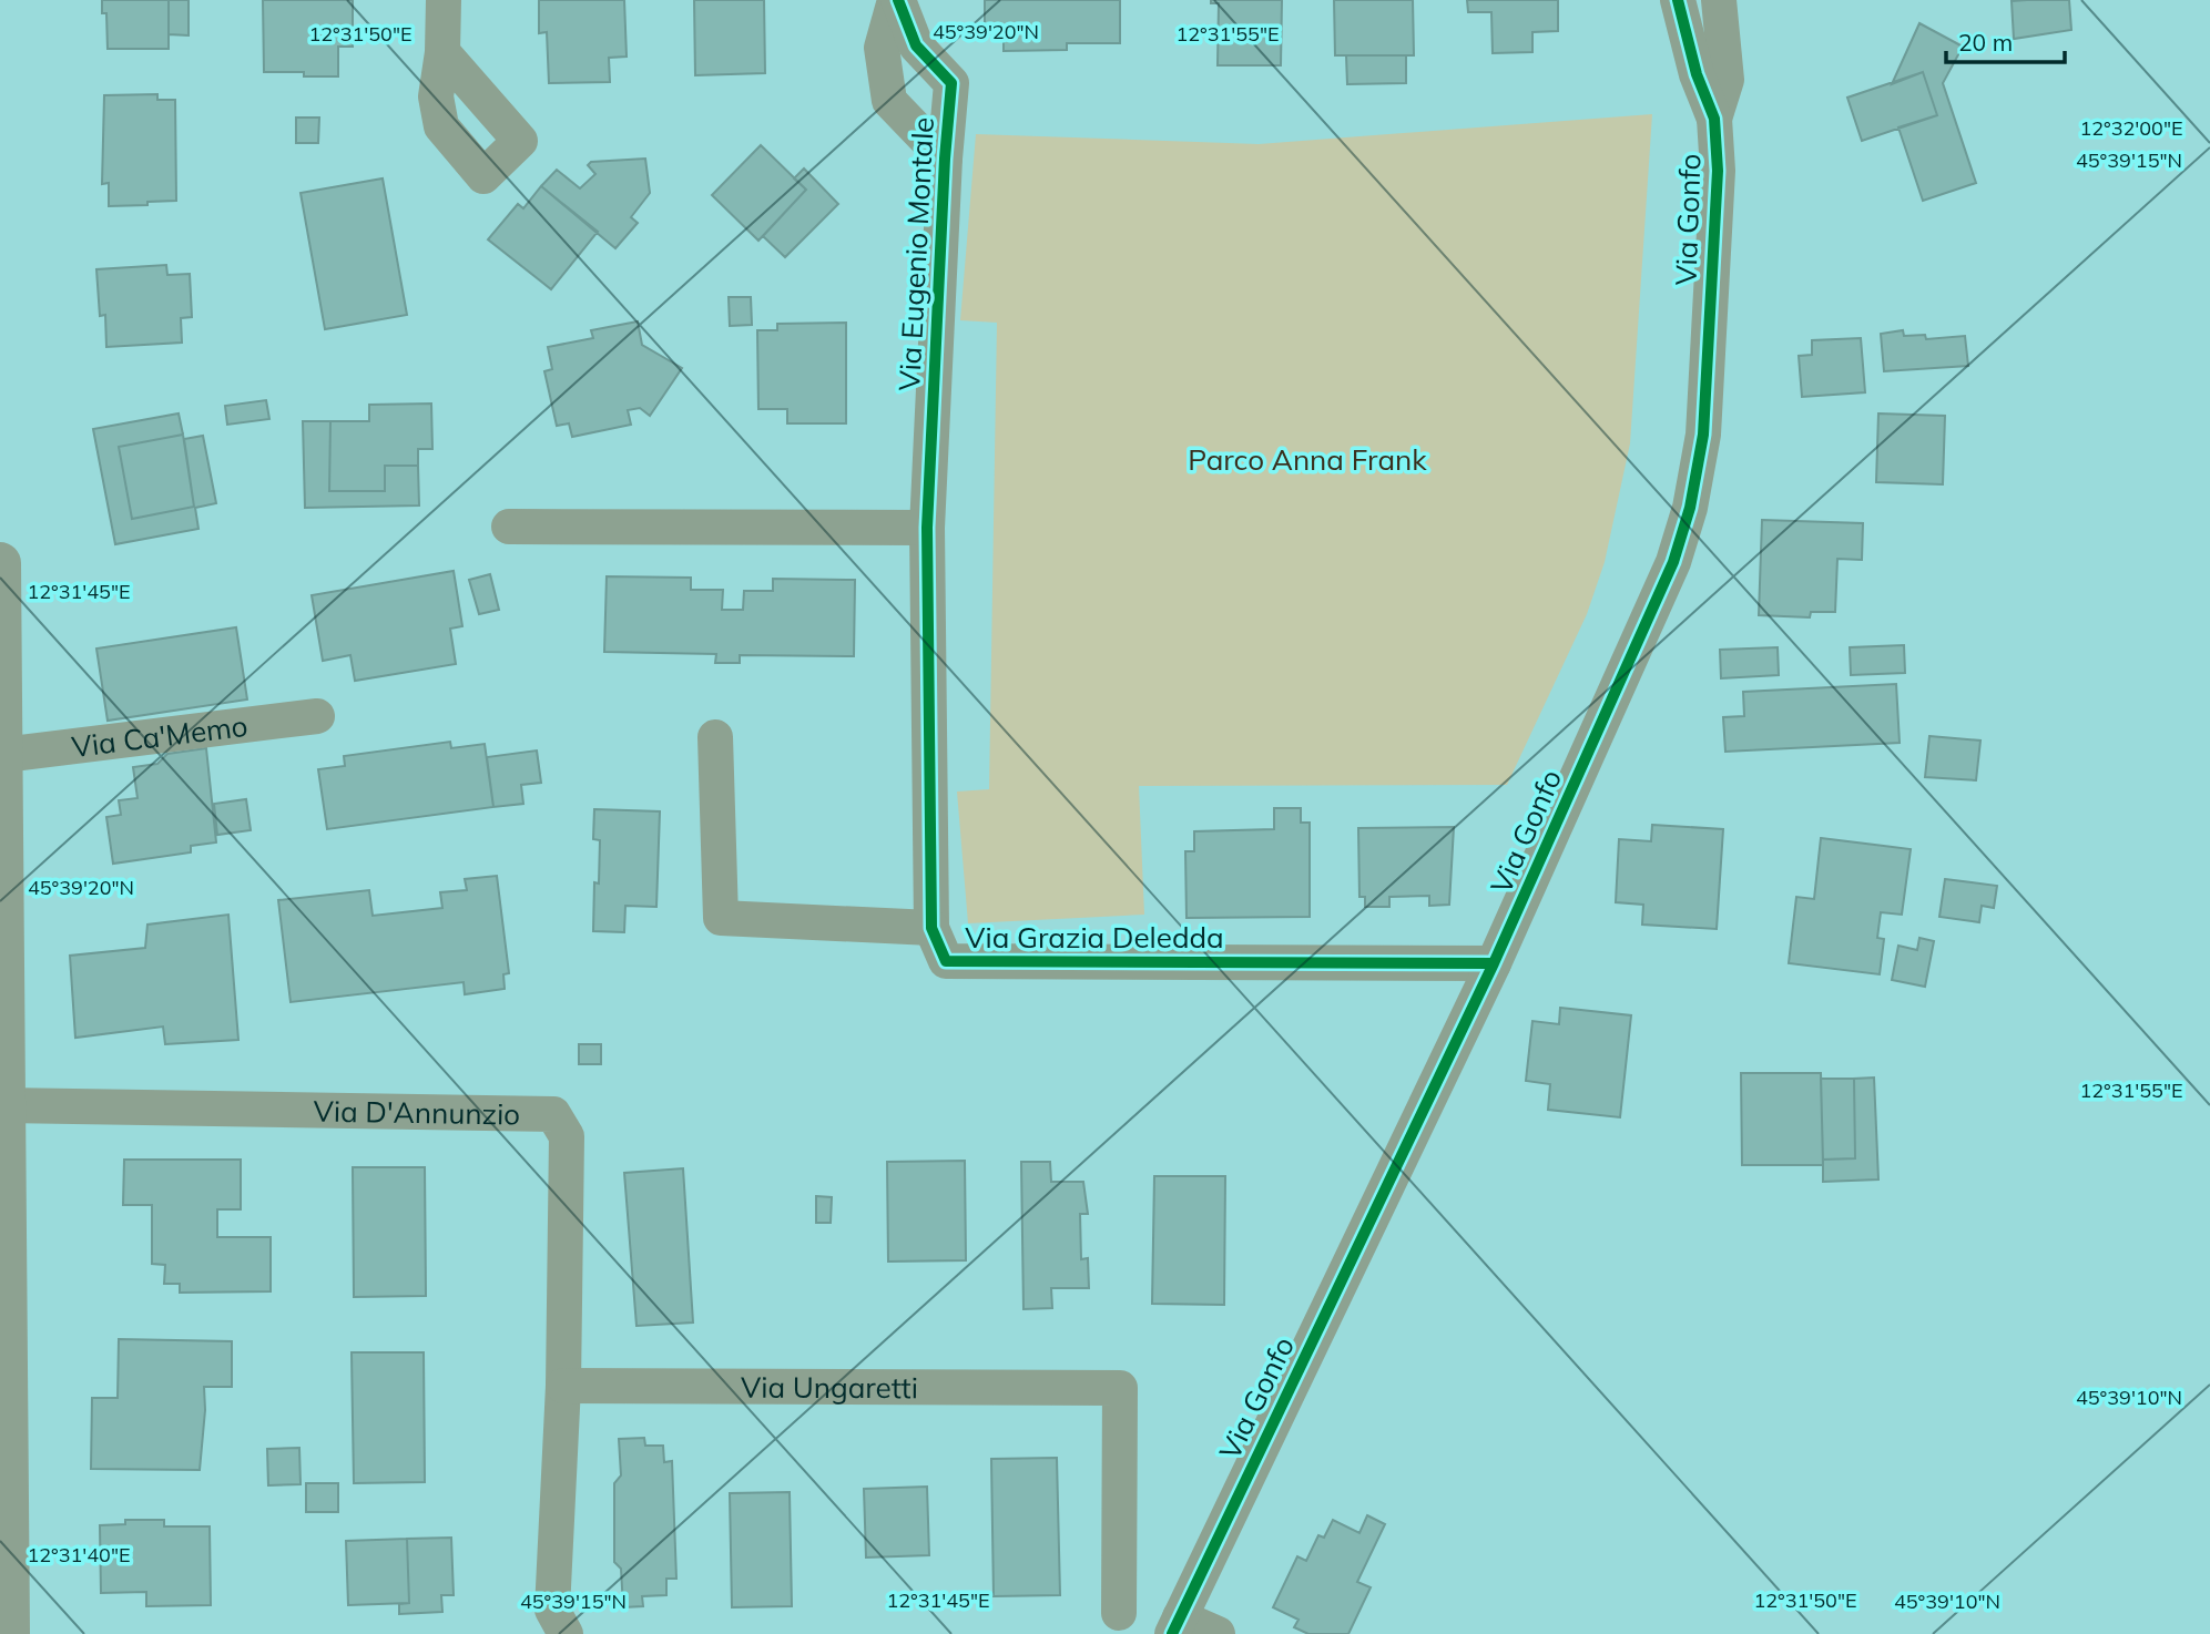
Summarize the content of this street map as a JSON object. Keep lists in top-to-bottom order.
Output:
{
  "streets": {
    "street": [
      "Via Gonfo",
      "Via Eugenio Montale",
      "Via Ca'Memo",
      "Via Grazia Deledda",
      "Via D'Annunzio",
      "Via Ungaretti"
    ]
  },
  "crossings": [
    ["Via Gonfo", "Via Grazia Deledda"],
    ["Via Eugenio Montale", "Via Grazia Deledda"],
    ["Via D'Annunzio", "Via Ungaretti"]
  ],
  "parks": ["Parco Anna Frank"],
  "scale_bar": "20 m",
  "coordinates": [
    "45°39'20\"N",
    "12°31'50\"E",
    "12°31'55\"E",
    "12°32'00\"E",
    "45°39'15\"N",
    "12°31'45\"E",
    "45°39'10\"N",
    "12°31'40\"E"
  ]
}
